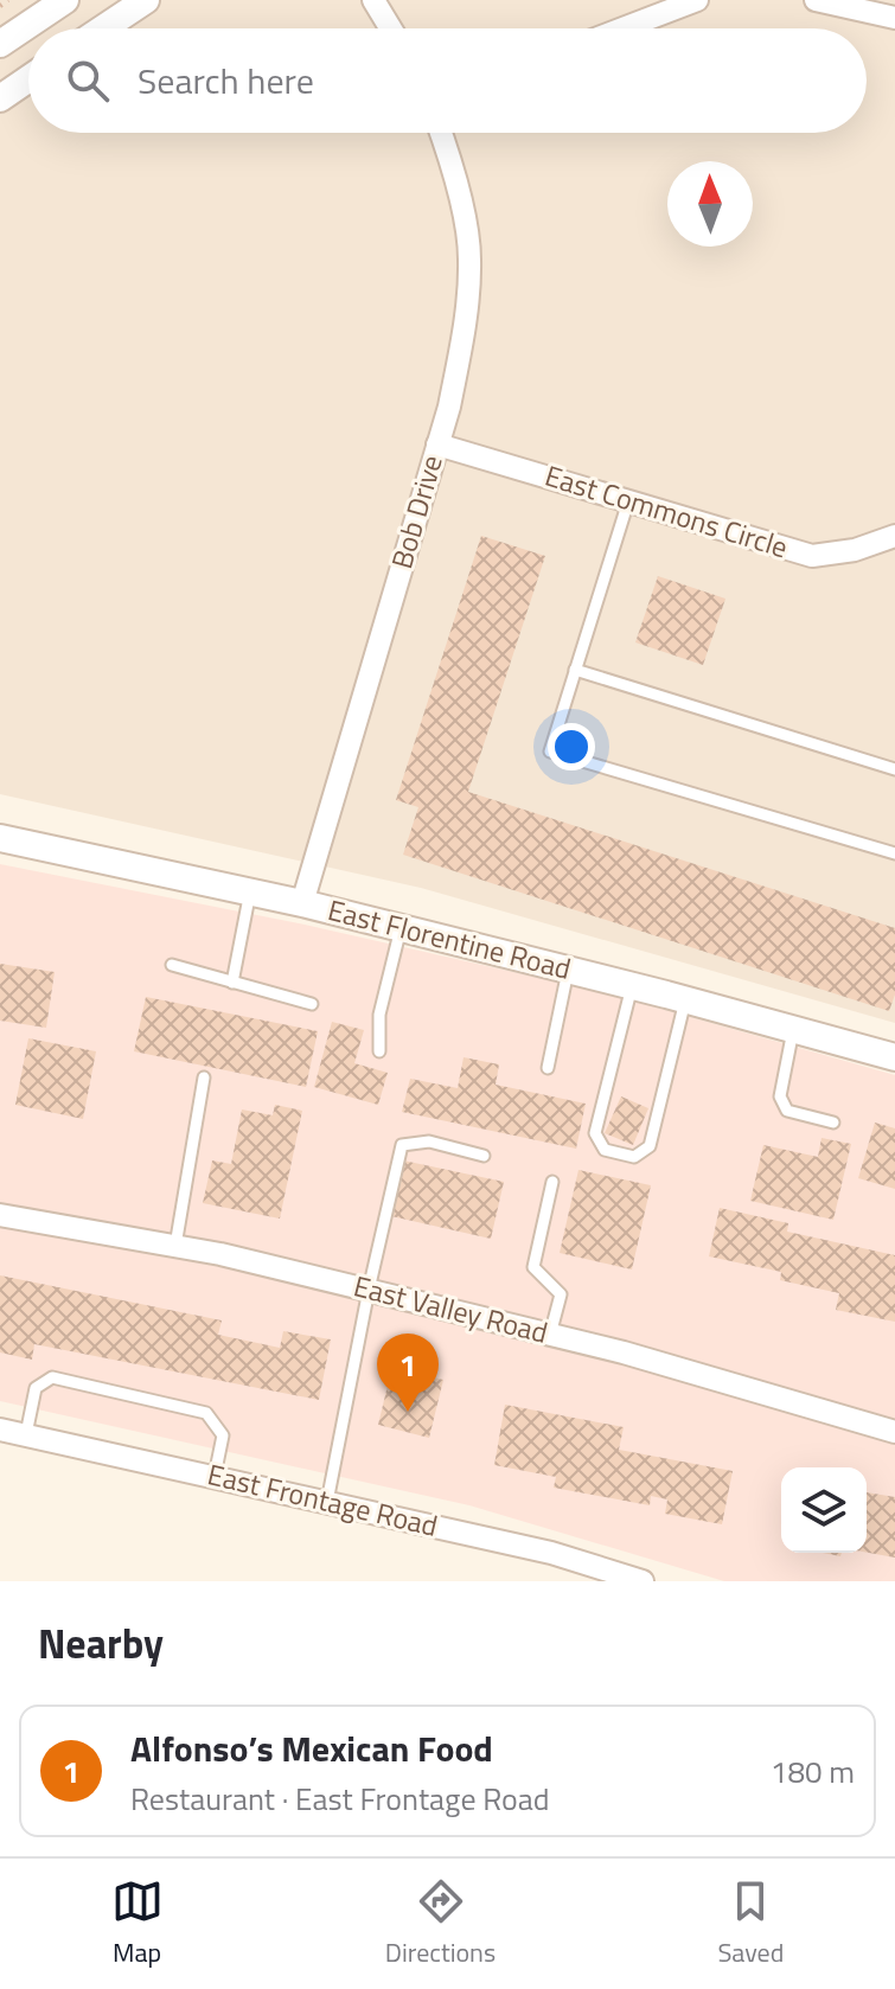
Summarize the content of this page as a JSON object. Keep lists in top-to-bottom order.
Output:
{
  "streets": {
    "street": [
      "Bob Drive",
      "East Commons Circle",
      "East Florentine Road",
      "East Valley Road",
      "East Frontage Road"
    ]
  },
  "crossings": [
    ["Bob Drive", "East Commons Circle"],
    ["Bob Drive", "East Florentine Road"]
  ],
  "north": "top",
  "page": {
    "search": "Search here",
    "pins": "1",
    "heading": "Nearby",
    "list": [
      {
        "mark": "1",
        "name": "Alfonso’s Mexican Food",
        "note": "Restaurant · East Frontage Road",
        "value": "180 m"
      }
    ],
    "nav": ["Map", "Directions", "Saved"]
  }
}
